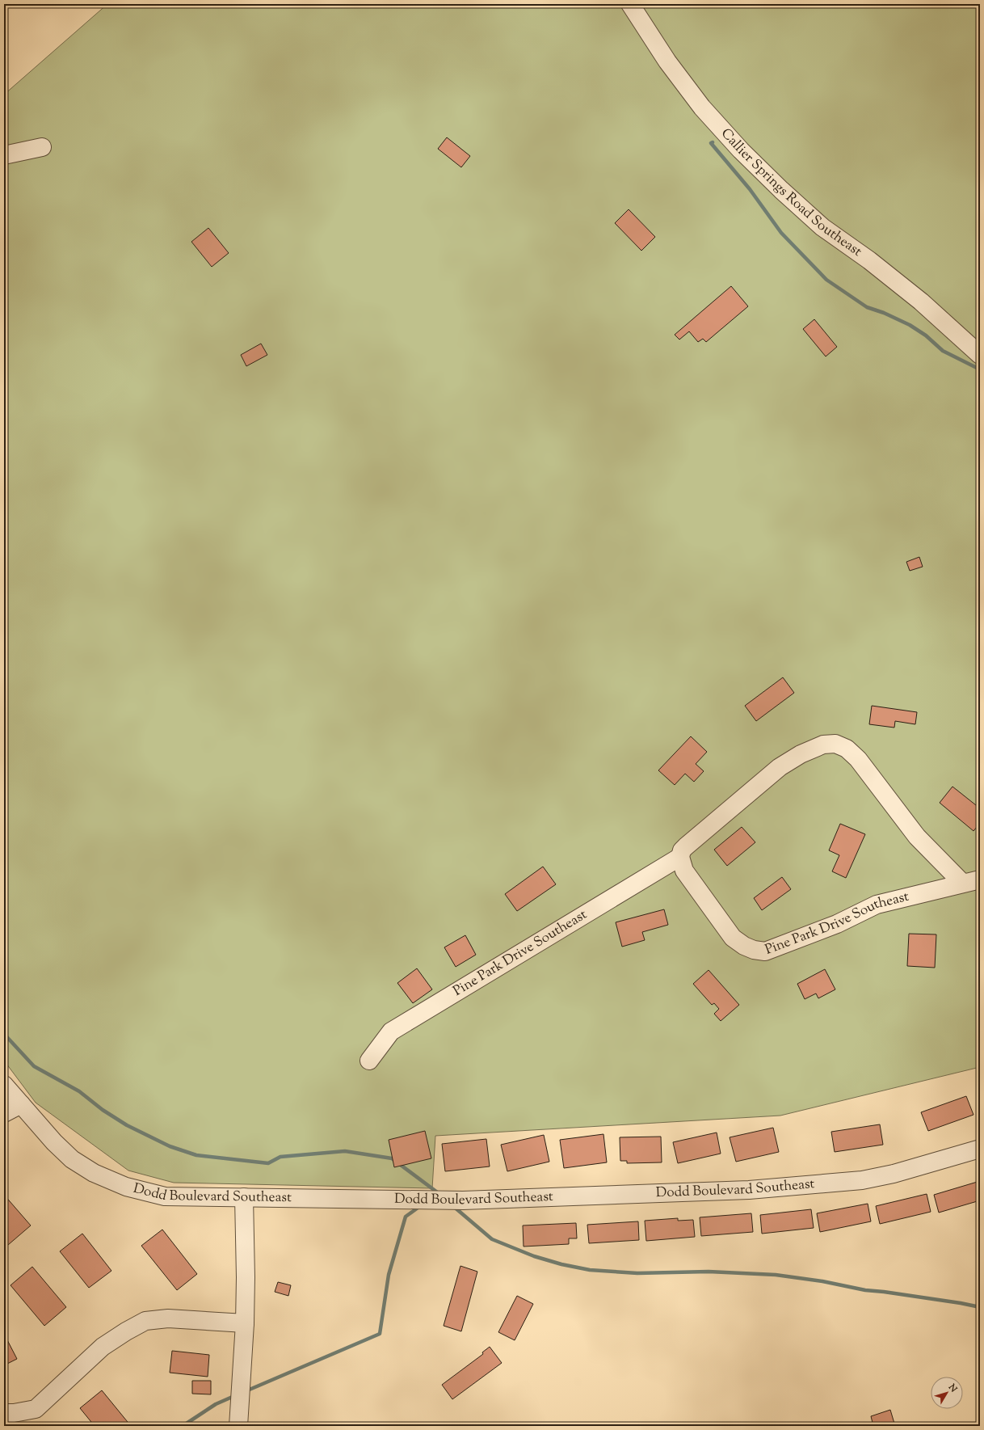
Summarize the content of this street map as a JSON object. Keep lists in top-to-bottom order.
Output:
{
  "streets": {
    "street": ["Callier Springs Road Southeast", "Pine Park Drive Southeast", "Dodd Boulevard Southeast"]
  },
  "north": "top right"
}
